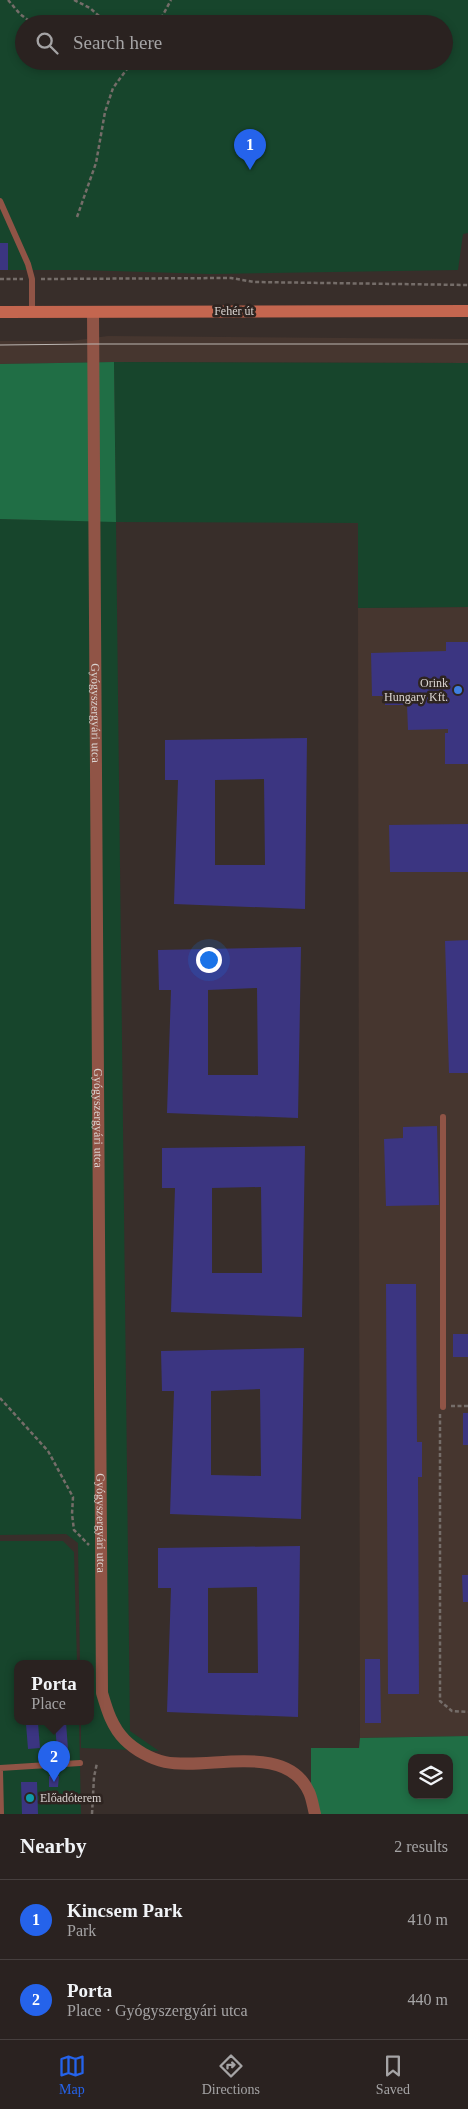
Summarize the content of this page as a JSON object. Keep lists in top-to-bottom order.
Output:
{
  "streets": {
    "main road": ["Fehér út"],
    "street": ["Gyógyszergyári utca"]
  },
  "crossings": [
    ["Fehér út", "Gyógyszergyári utca"]
  ],
  "places": ["Orink Hungary Kft.", "Előadóterem"],
  "page": {
    "search": "Search here",
    "pins": ["1", "2"],
    "popup": ["Porta", "Place"],
    "heading": ["Nearby", "2 results"],
    "list": [
      {
        "mark": "1",
        "name": "Kincsem Park",
        "note": "Park",
        "value": "410 m"
      },
      {
        "mark": "2",
        "name": "Porta",
        "note": "Place · Gyógyszergyári utca",
        "value": "440 m"
      }
    ],
    "nav": ["Map", "Directions", "Saved"]
  }
}
